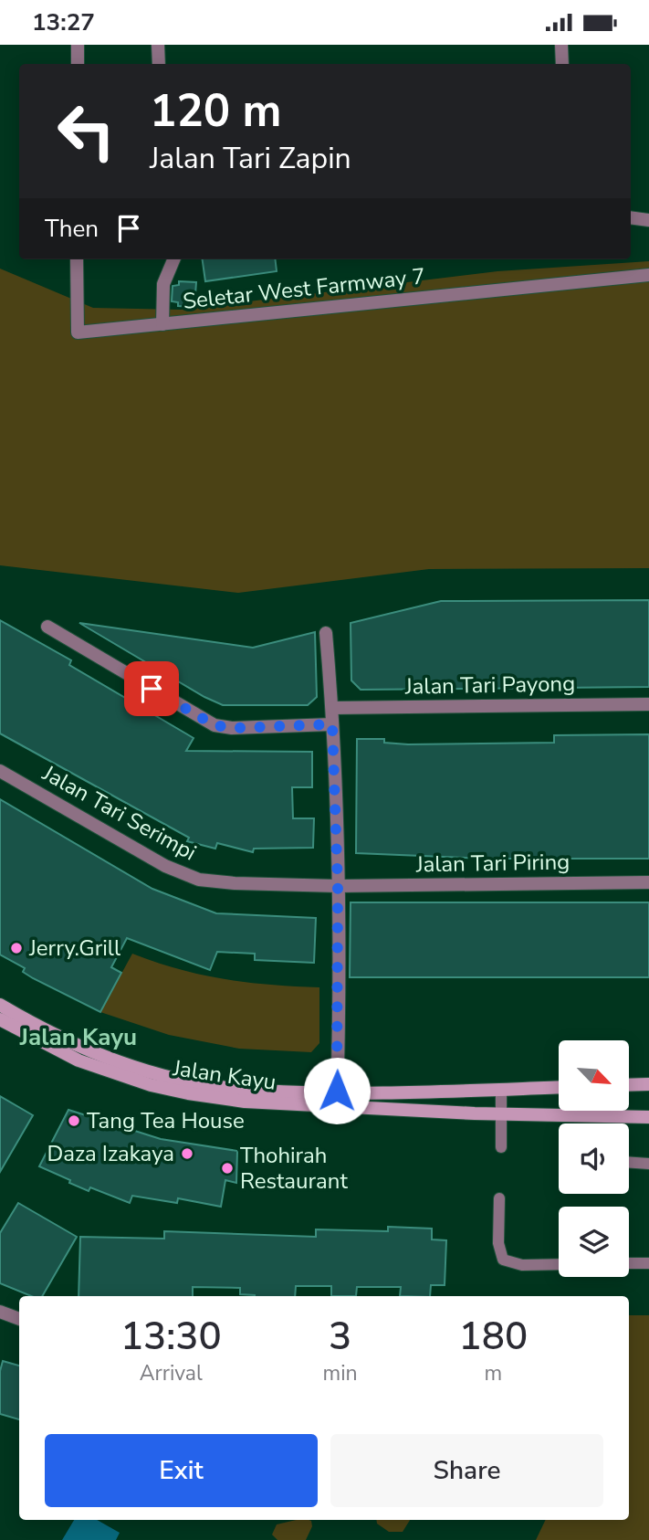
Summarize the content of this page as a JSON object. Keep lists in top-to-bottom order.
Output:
{
  "streets": {
    "main road": ["Jalan Kayu"],
    "street": [
      "Seletar West Farmway 7",
      "Jalan Tari Payong",
      "Jalan Tari Serimpi",
      "Jalan Tari Piring"
    ]
  },
  "crossings": [
    ["Jalan Tari Serimpi", "Jalan Tari Piring"]
  ],
  "districts": ["Jalan Kayu"],
  "places": [
    "Jerry.Grill",
    "Tang Tea House",
    "Daza Izakaya",
    "Thohirah Restaurant"
  ],
  "north": "bottom right",
  "page": {
    "status": "13:27",
    "turn": ["120 m", "Jalan Tari Zapin"],
    "then": "Then",
    "eta": [
      "13:30",
      "Arrival",
      "3",
      "min",
      "180",
      "m"
    ],
    "buttons": ["Exit", "Share"]
  }
}
